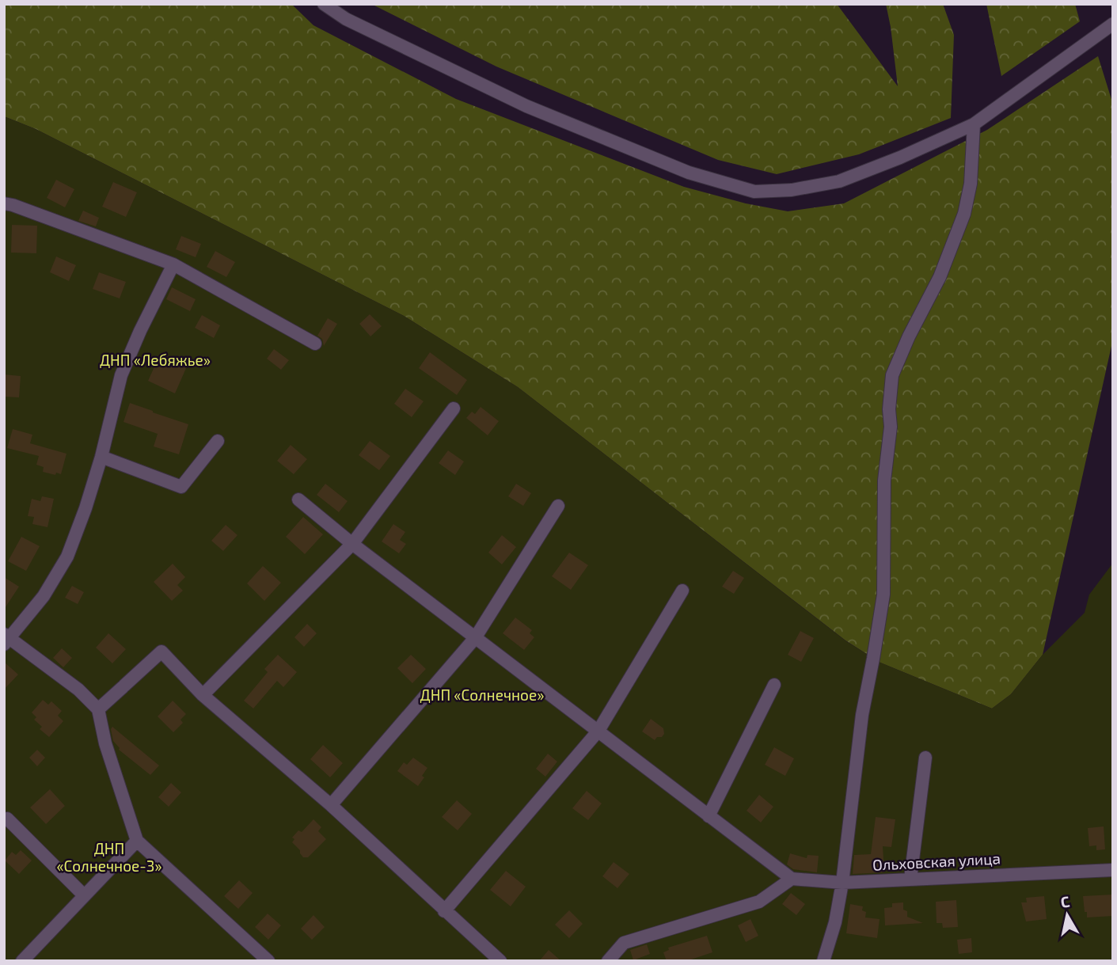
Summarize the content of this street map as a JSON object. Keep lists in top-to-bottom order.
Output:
{
  "streets": {
    "street": ["Ольховская улица"]
  },
  "parks": ["ДНП «Лебяжье»", "ДНП «Солнечное»", "ДНП «Солнечное-3»"],
  "north": "top"
}
